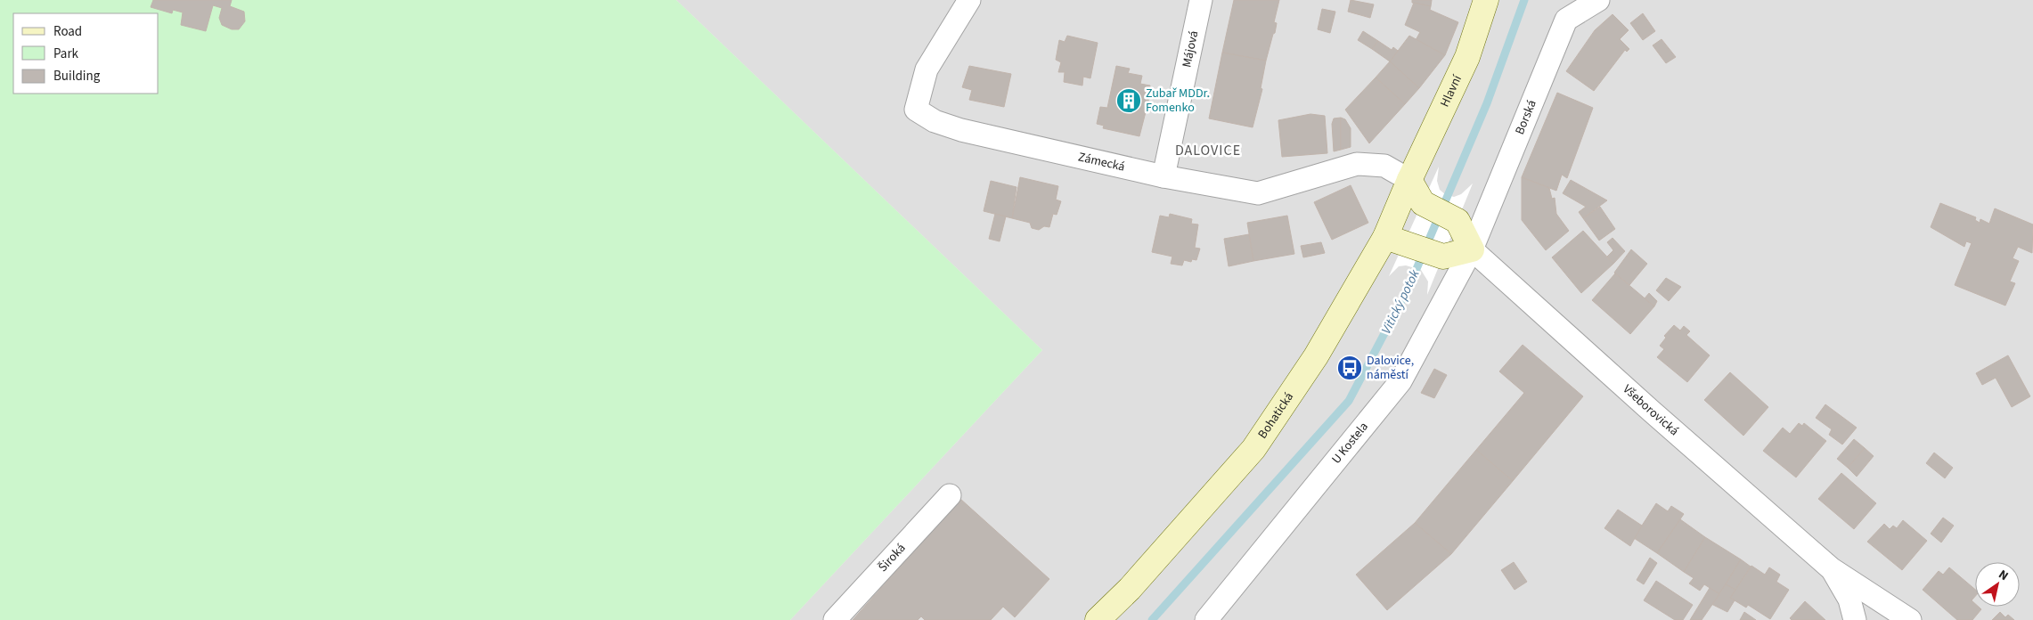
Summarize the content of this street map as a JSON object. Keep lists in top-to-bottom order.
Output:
{
  "streets": {
    "street": [
      "Májová",
      "Hlavní",
      "Borská",
      "Zámecká",
      "Všeborovická",
      "Bohatická",
      "U Kostela",
      "Široká"
    ]
  },
  "crossings": [
    ["Májová", "Zámecká"],
    ["Hlavní", "Zámecká"],
    ["Hlavní", "Bohatická"],
    ["Borská", "Všeborovická"],
    ["Borská", "U Kostela"],
    ["Zámecká", "Bohatická"],
    ["Všeborovická", "U Kostela"]
  ],
  "districts": ["DALOVICE"],
  "water": ["Vitický potok"],
  "places": {
    "building": ["Zubař MDDr. Fomenko"],
    "bus stop": ["Dalovice, náměstí"]
  },
  "legend": ["Road", "Park", "Building"],
  "north": "top right"
}
